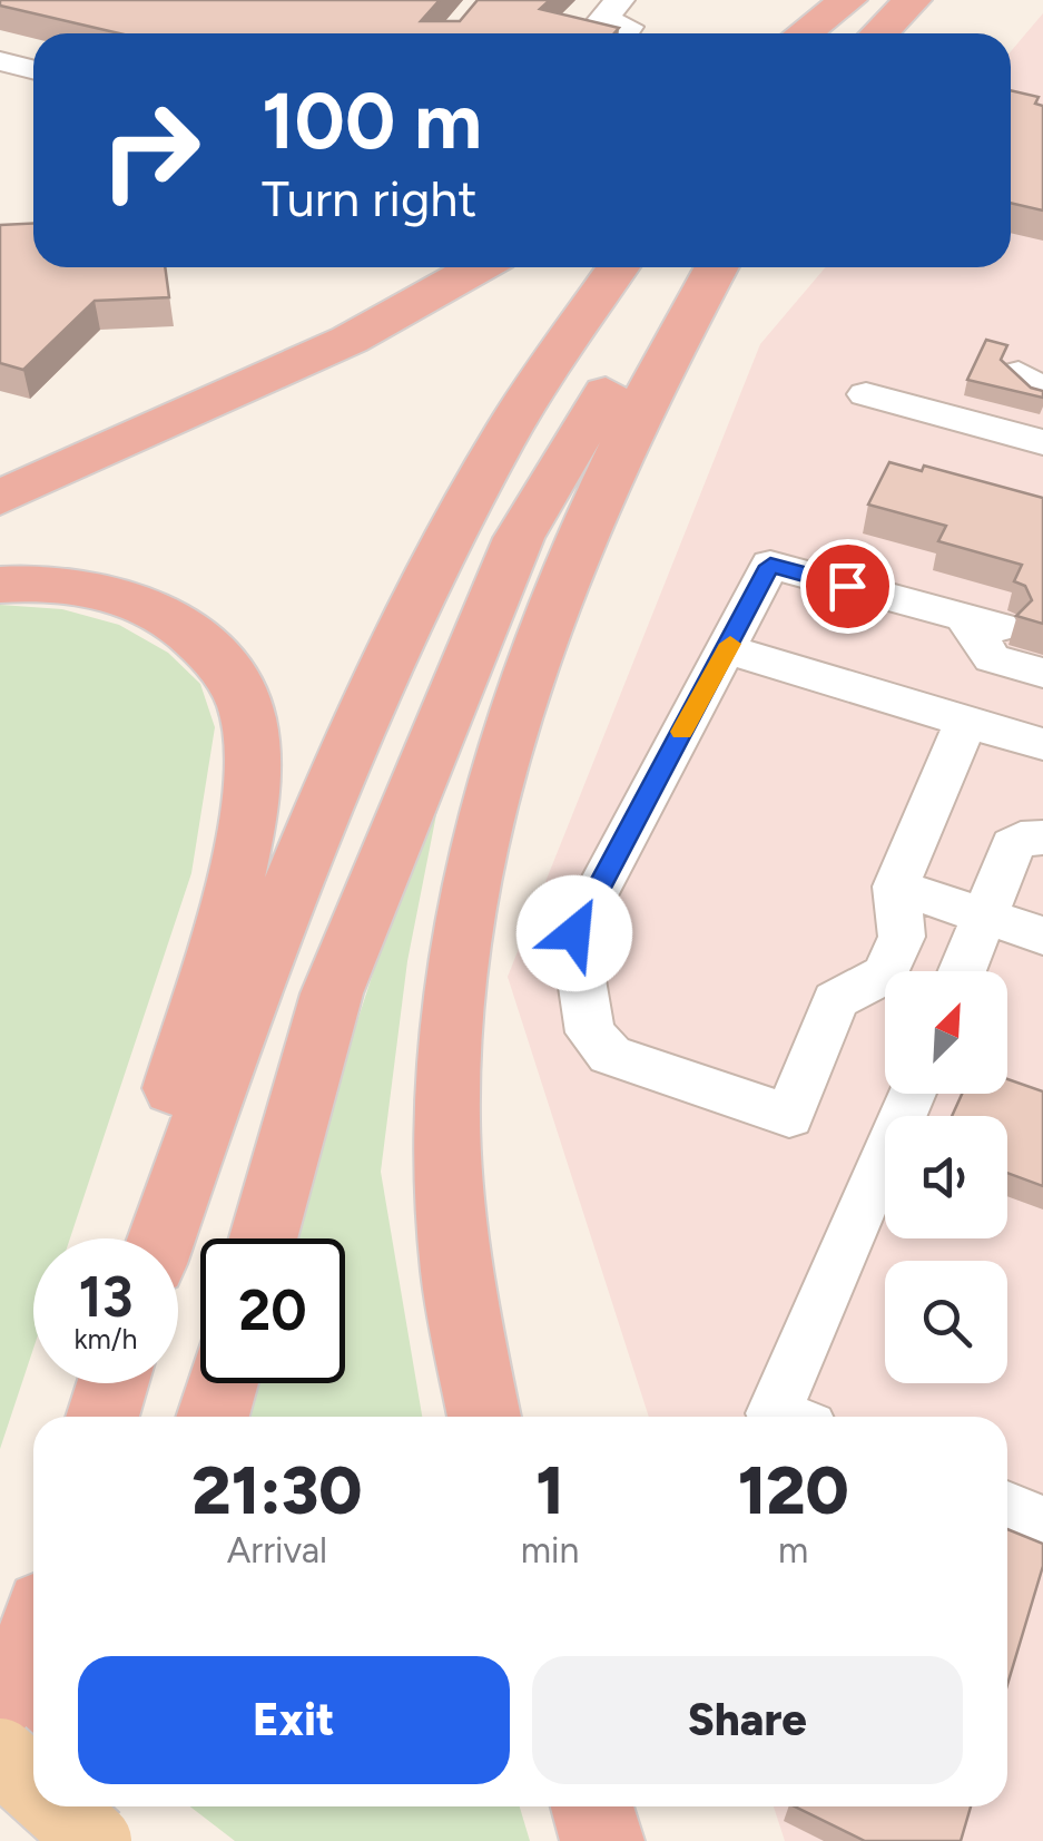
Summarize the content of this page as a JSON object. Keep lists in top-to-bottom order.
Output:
{
  "north": "top right",
  "page": {
    "turn": ["100 m", "Turn right"],
    "speed": "13 km/h",
    "limit": "20",
    "eta": [
      "21:30",
      "Arrival",
      "1",
      "min",
      "120",
      "m"
    ],
    "buttons": ["Exit", "Share"]
  }
}
